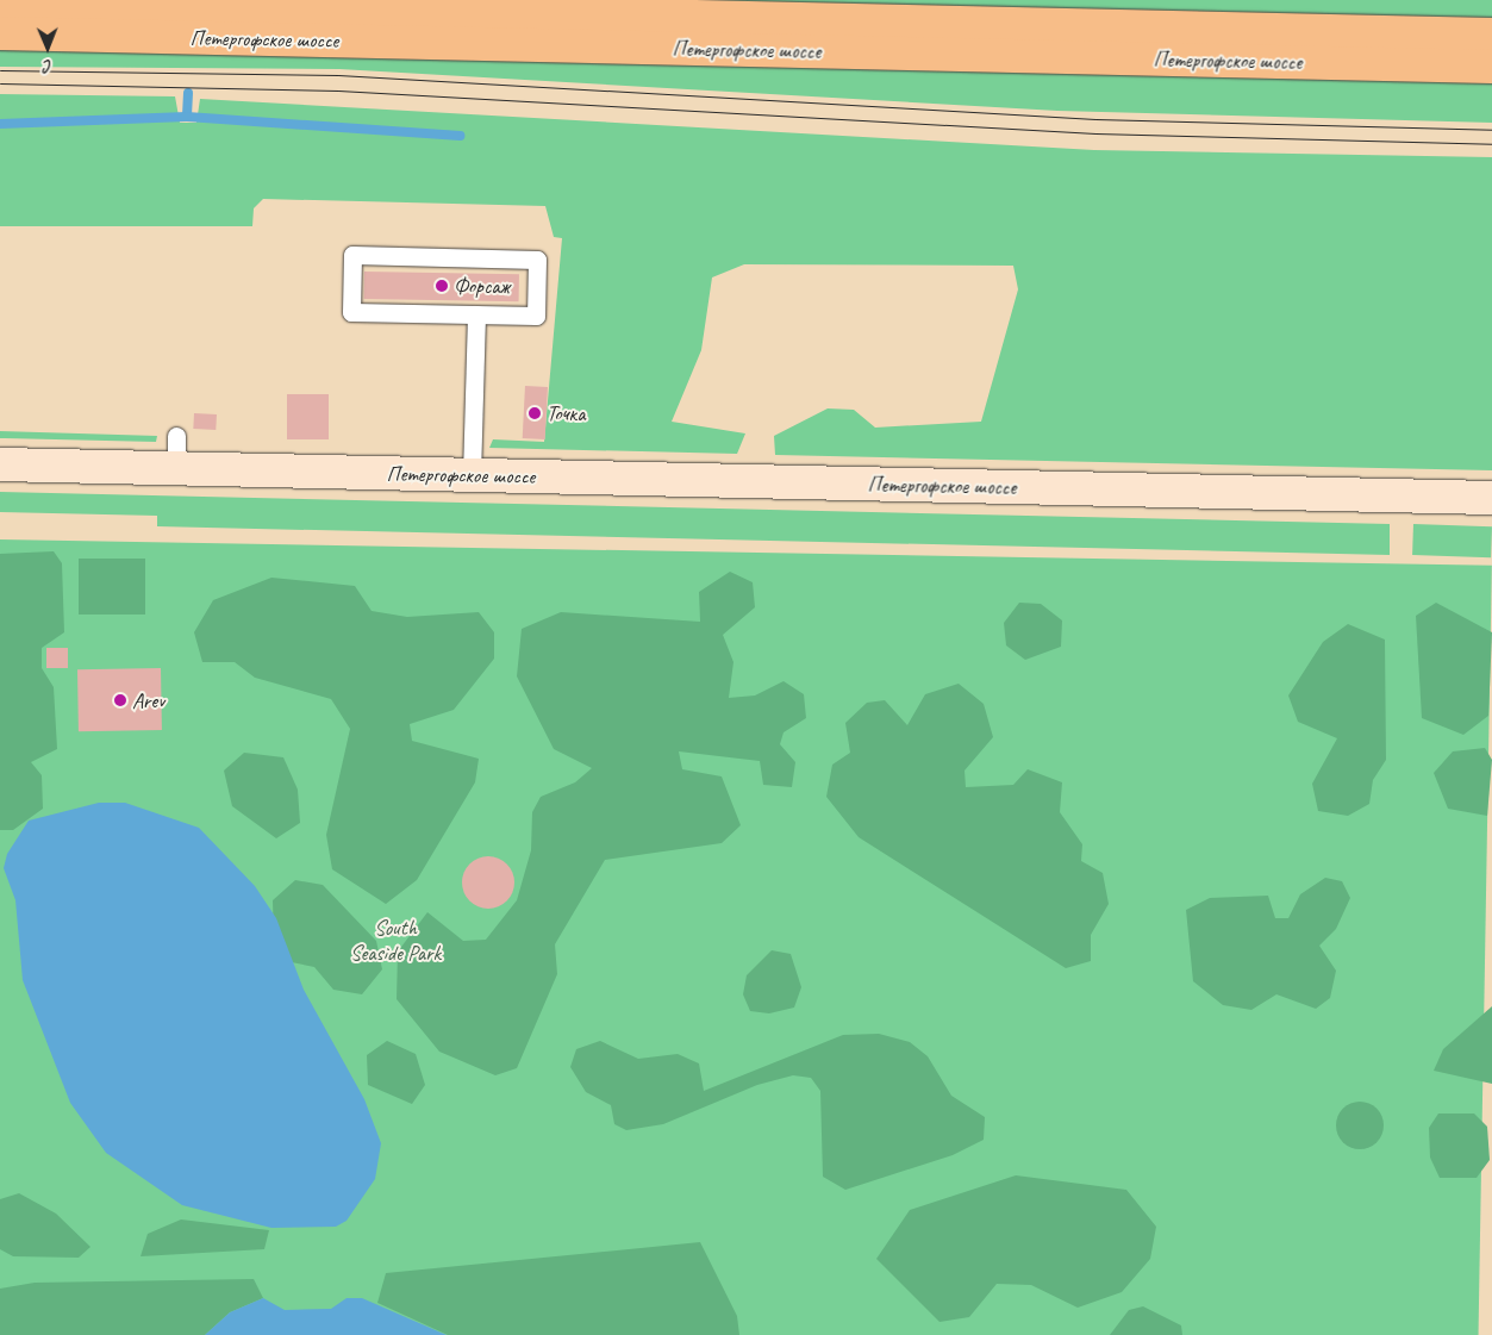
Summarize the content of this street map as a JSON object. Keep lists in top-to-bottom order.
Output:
{
  "streets": {
    "main road": ["Петергофское шоссе"]
  },
  "parks": ["South Seaside Park"],
  "places": ["Форсаж", "Точка", "Arev"],
  "north": "bottom"
}
